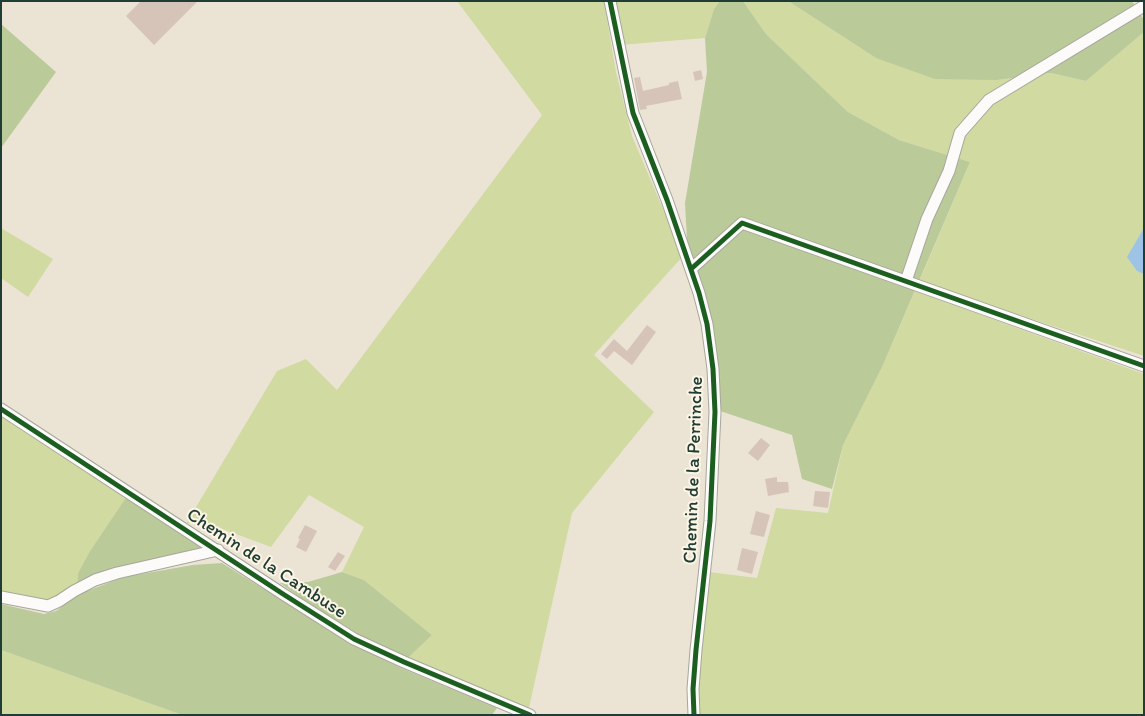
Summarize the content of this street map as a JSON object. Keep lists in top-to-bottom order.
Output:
{
  "streets": {
    "street": ["Chemin de la Perrinche", "Chemin de la Cambuse"]
  }
}
